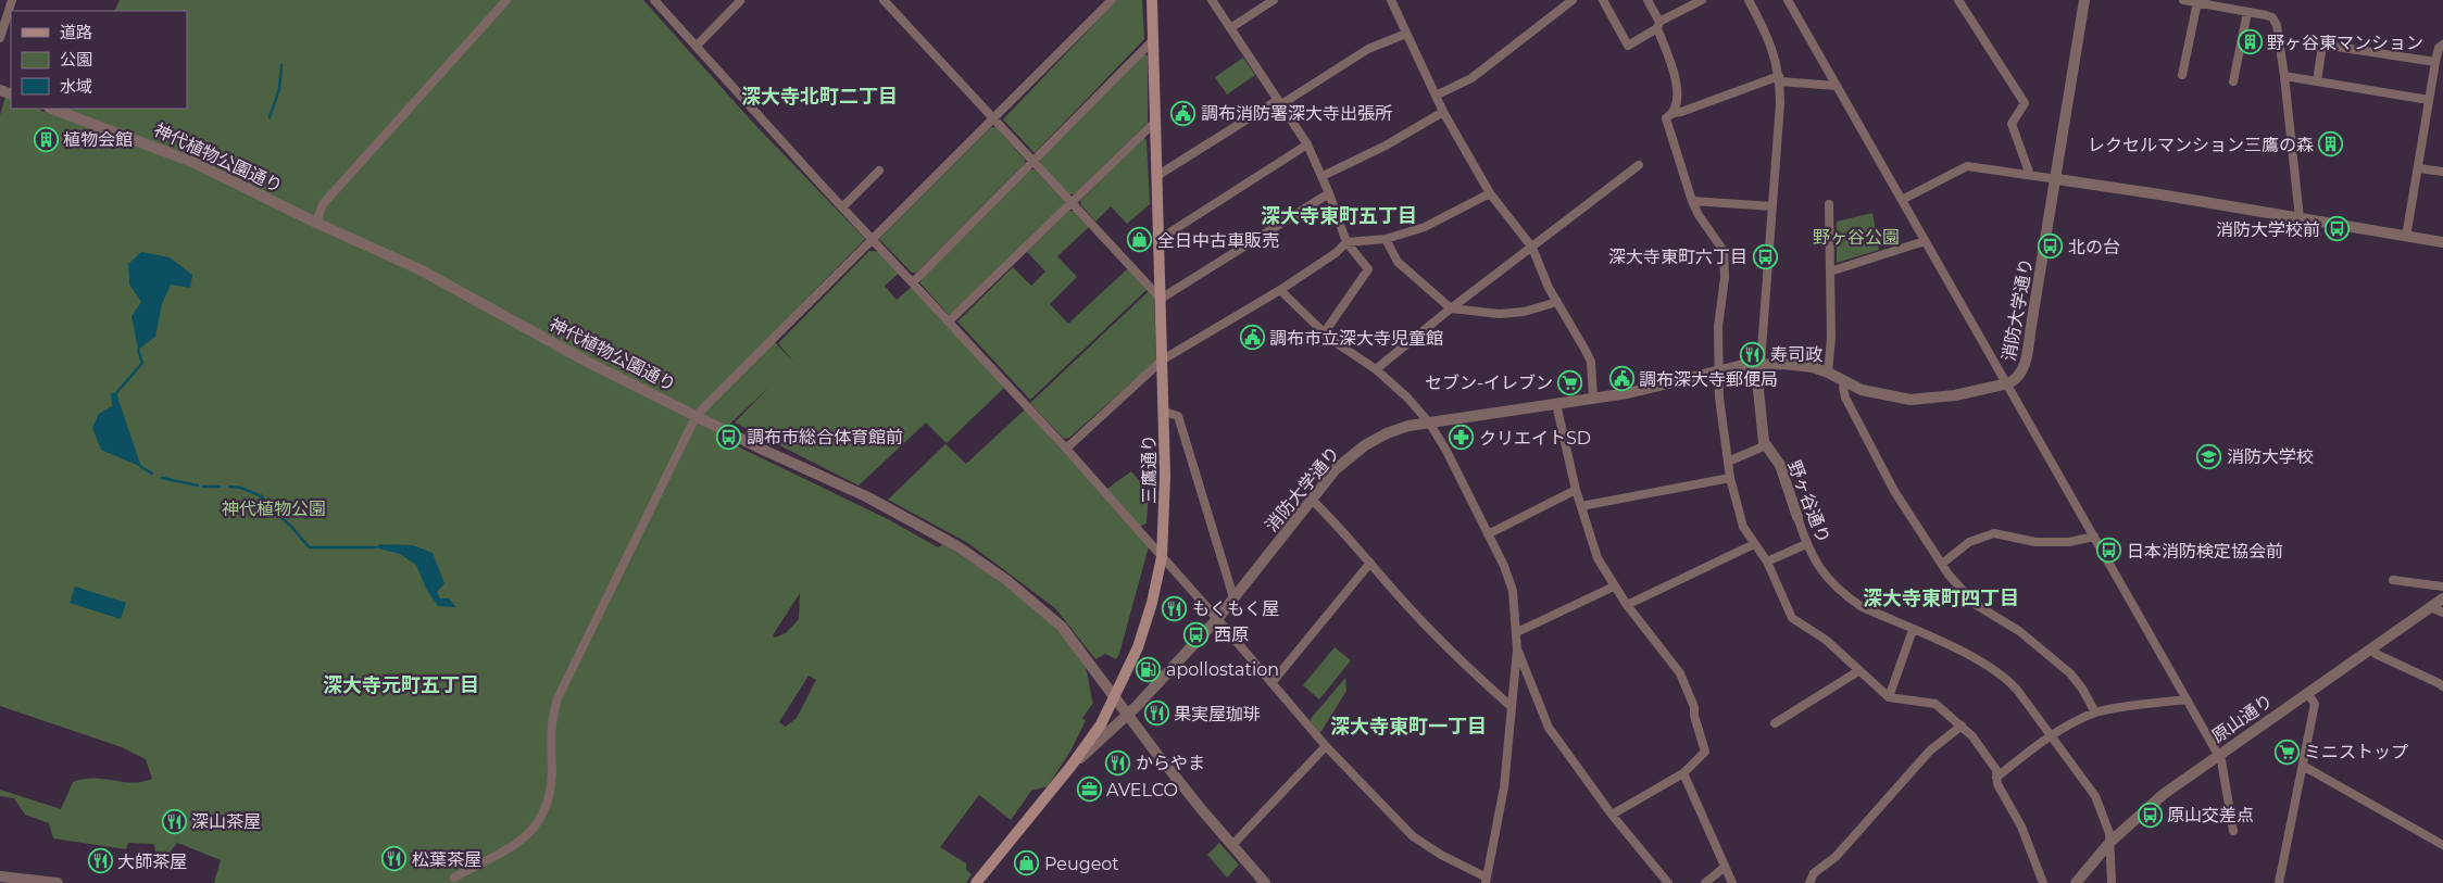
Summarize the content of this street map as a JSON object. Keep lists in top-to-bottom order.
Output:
{
  "streets": {
    "main road": ["三鷹通り"],
    "street": [
      "神代植物公園通り",
      "消防大学通り",
      "野ヶ谷通り",
      "原山通り"
    ]
  },
  "crossings": [
    ["神代植物公園通り", "消防大学通り"],
    ["神代植物公園通り", "三鷹通り"],
    ["消防大学通り", "三鷹通り"],
    ["消防大学通り", "野ヶ谷通り"],
    ["野ヶ谷通り", "原山通り"]
  ],
  "districts": [
    "深大寺北町二丁目",
    "深大寺東町五丁目",
    "深大寺東町四丁目",
    "深大寺元町五丁目",
    "深大寺東町一丁目"
  ],
  "parks": ["野ヶ谷公園", "神代植物公園"],
  "places": {
    "building": ["野ヶ谷東マンション", "植物会館", "レクセルマンション三鷹の森"],
    "public building": ["調布消防署深大寺出張所", "調布市立深大寺児童館", "調布深大寺郵便局"],
    "bus stop": [
      "消防大学校前",
      "北の台",
      "深大寺東町六丁目",
      "調布市総合体育館前",
      "日本消防検定協会前",
      "西原",
      "原山交差点"
    ],
    "shop": ["全日中古車販売", "Peugeot"],
    "restaurant": [
      "寿司政",
      "もくもく屋",
      "果実屋珈琲",
      "からやま",
      "深山茶屋",
      "松葉茶屋",
      "大師茶屋"
    ],
    "supermarket": ["セブン-イレブン", "ミニストップ"],
    "pharmacy": ["クリエイトSD"],
    "school or university": ["消防大学校"],
    "fuel station": ["apollostation"],
    "office": ["AVELCO"]
  },
  "legend": ["道路", "公園", "水域"]
}
